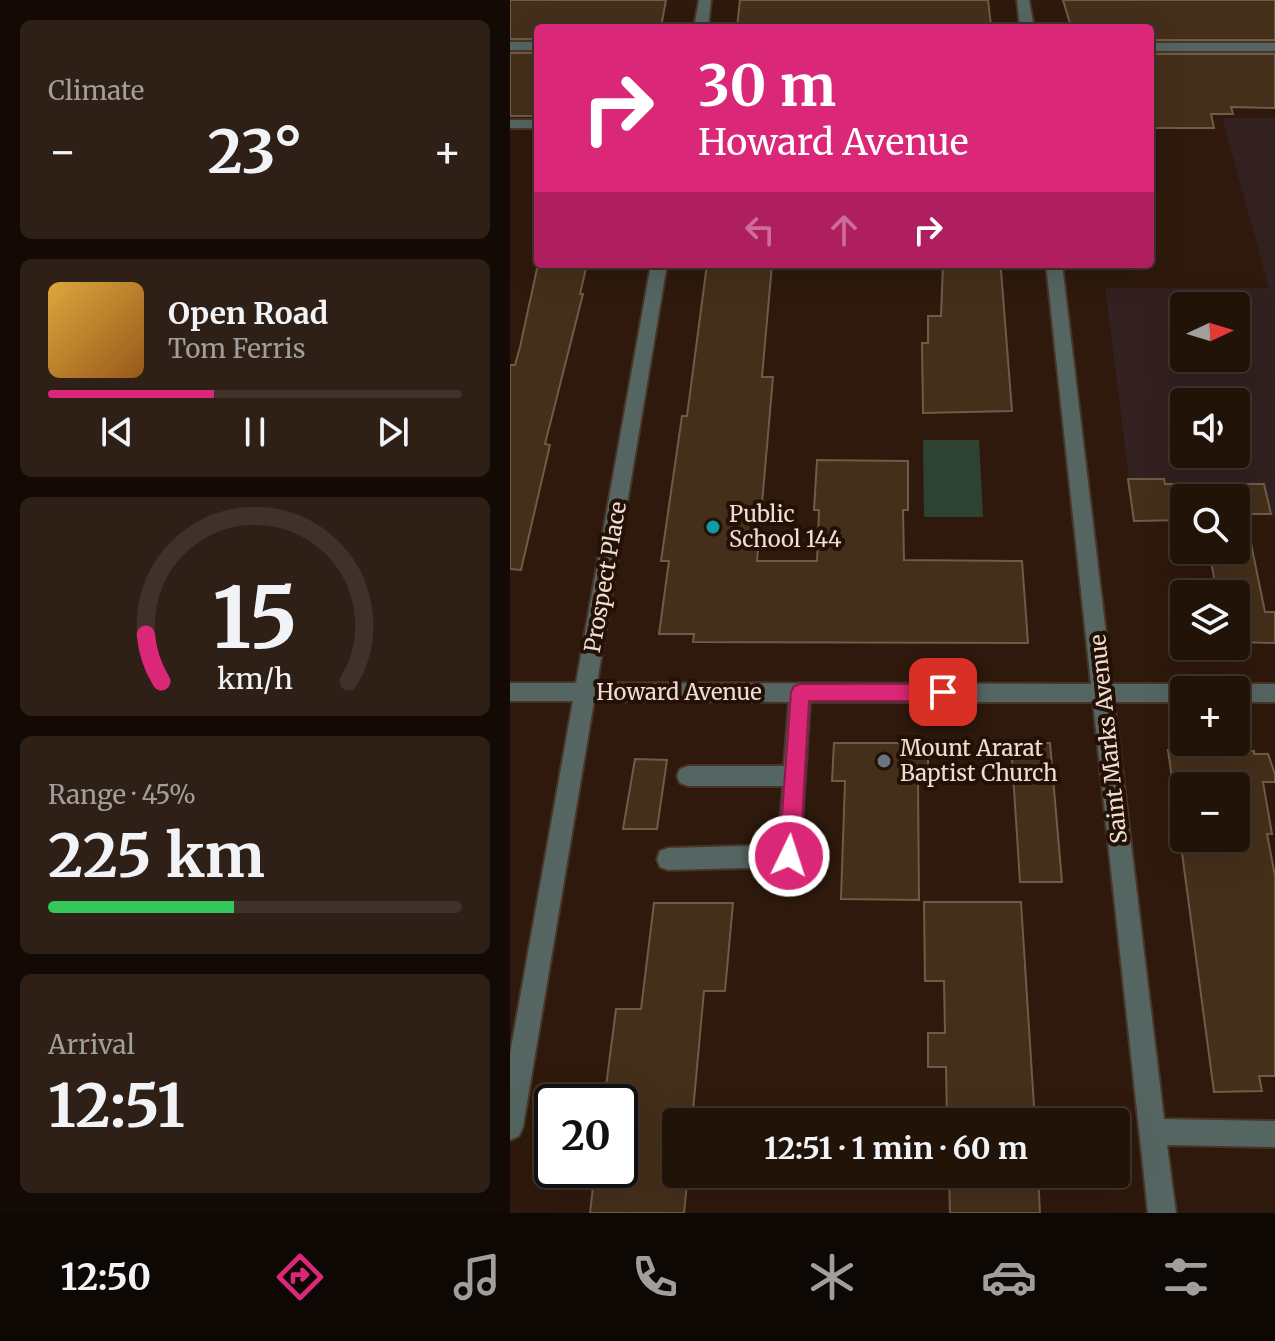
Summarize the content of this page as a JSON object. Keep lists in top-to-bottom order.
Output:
{
  "streets": {
    "street": ["Prospect Place", "Howard Avenue", "Saint Marks Avenue"]
  },
  "crossings": [
    ["Prospect Place", "Howard Avenue"],
    ["Howard Avenue", "Saint Marks Avenue"]
  ],
  "places": ["Public School 144", "Mount Ararat Baptist Church"],
  "north": "right",
  "page": {
    "tile": [
      "Climate",
      ["Range · 45%", "225 km"],
      ["Arrival", "12:51"]
    ],
    "turn": ["30 m", "Howard Avenue"],
    "heat": ["−", "23°", "+"],
    "song": ["Open Road", "Tom Ferris"],
    "map_buttons": ["+", "−"],
    "limit": "20",
    "trip": "12:51 · 1 min · 60 m",
    "tabs": "12:50",
    "gauge": ["15", "km/h"]
  }
}
